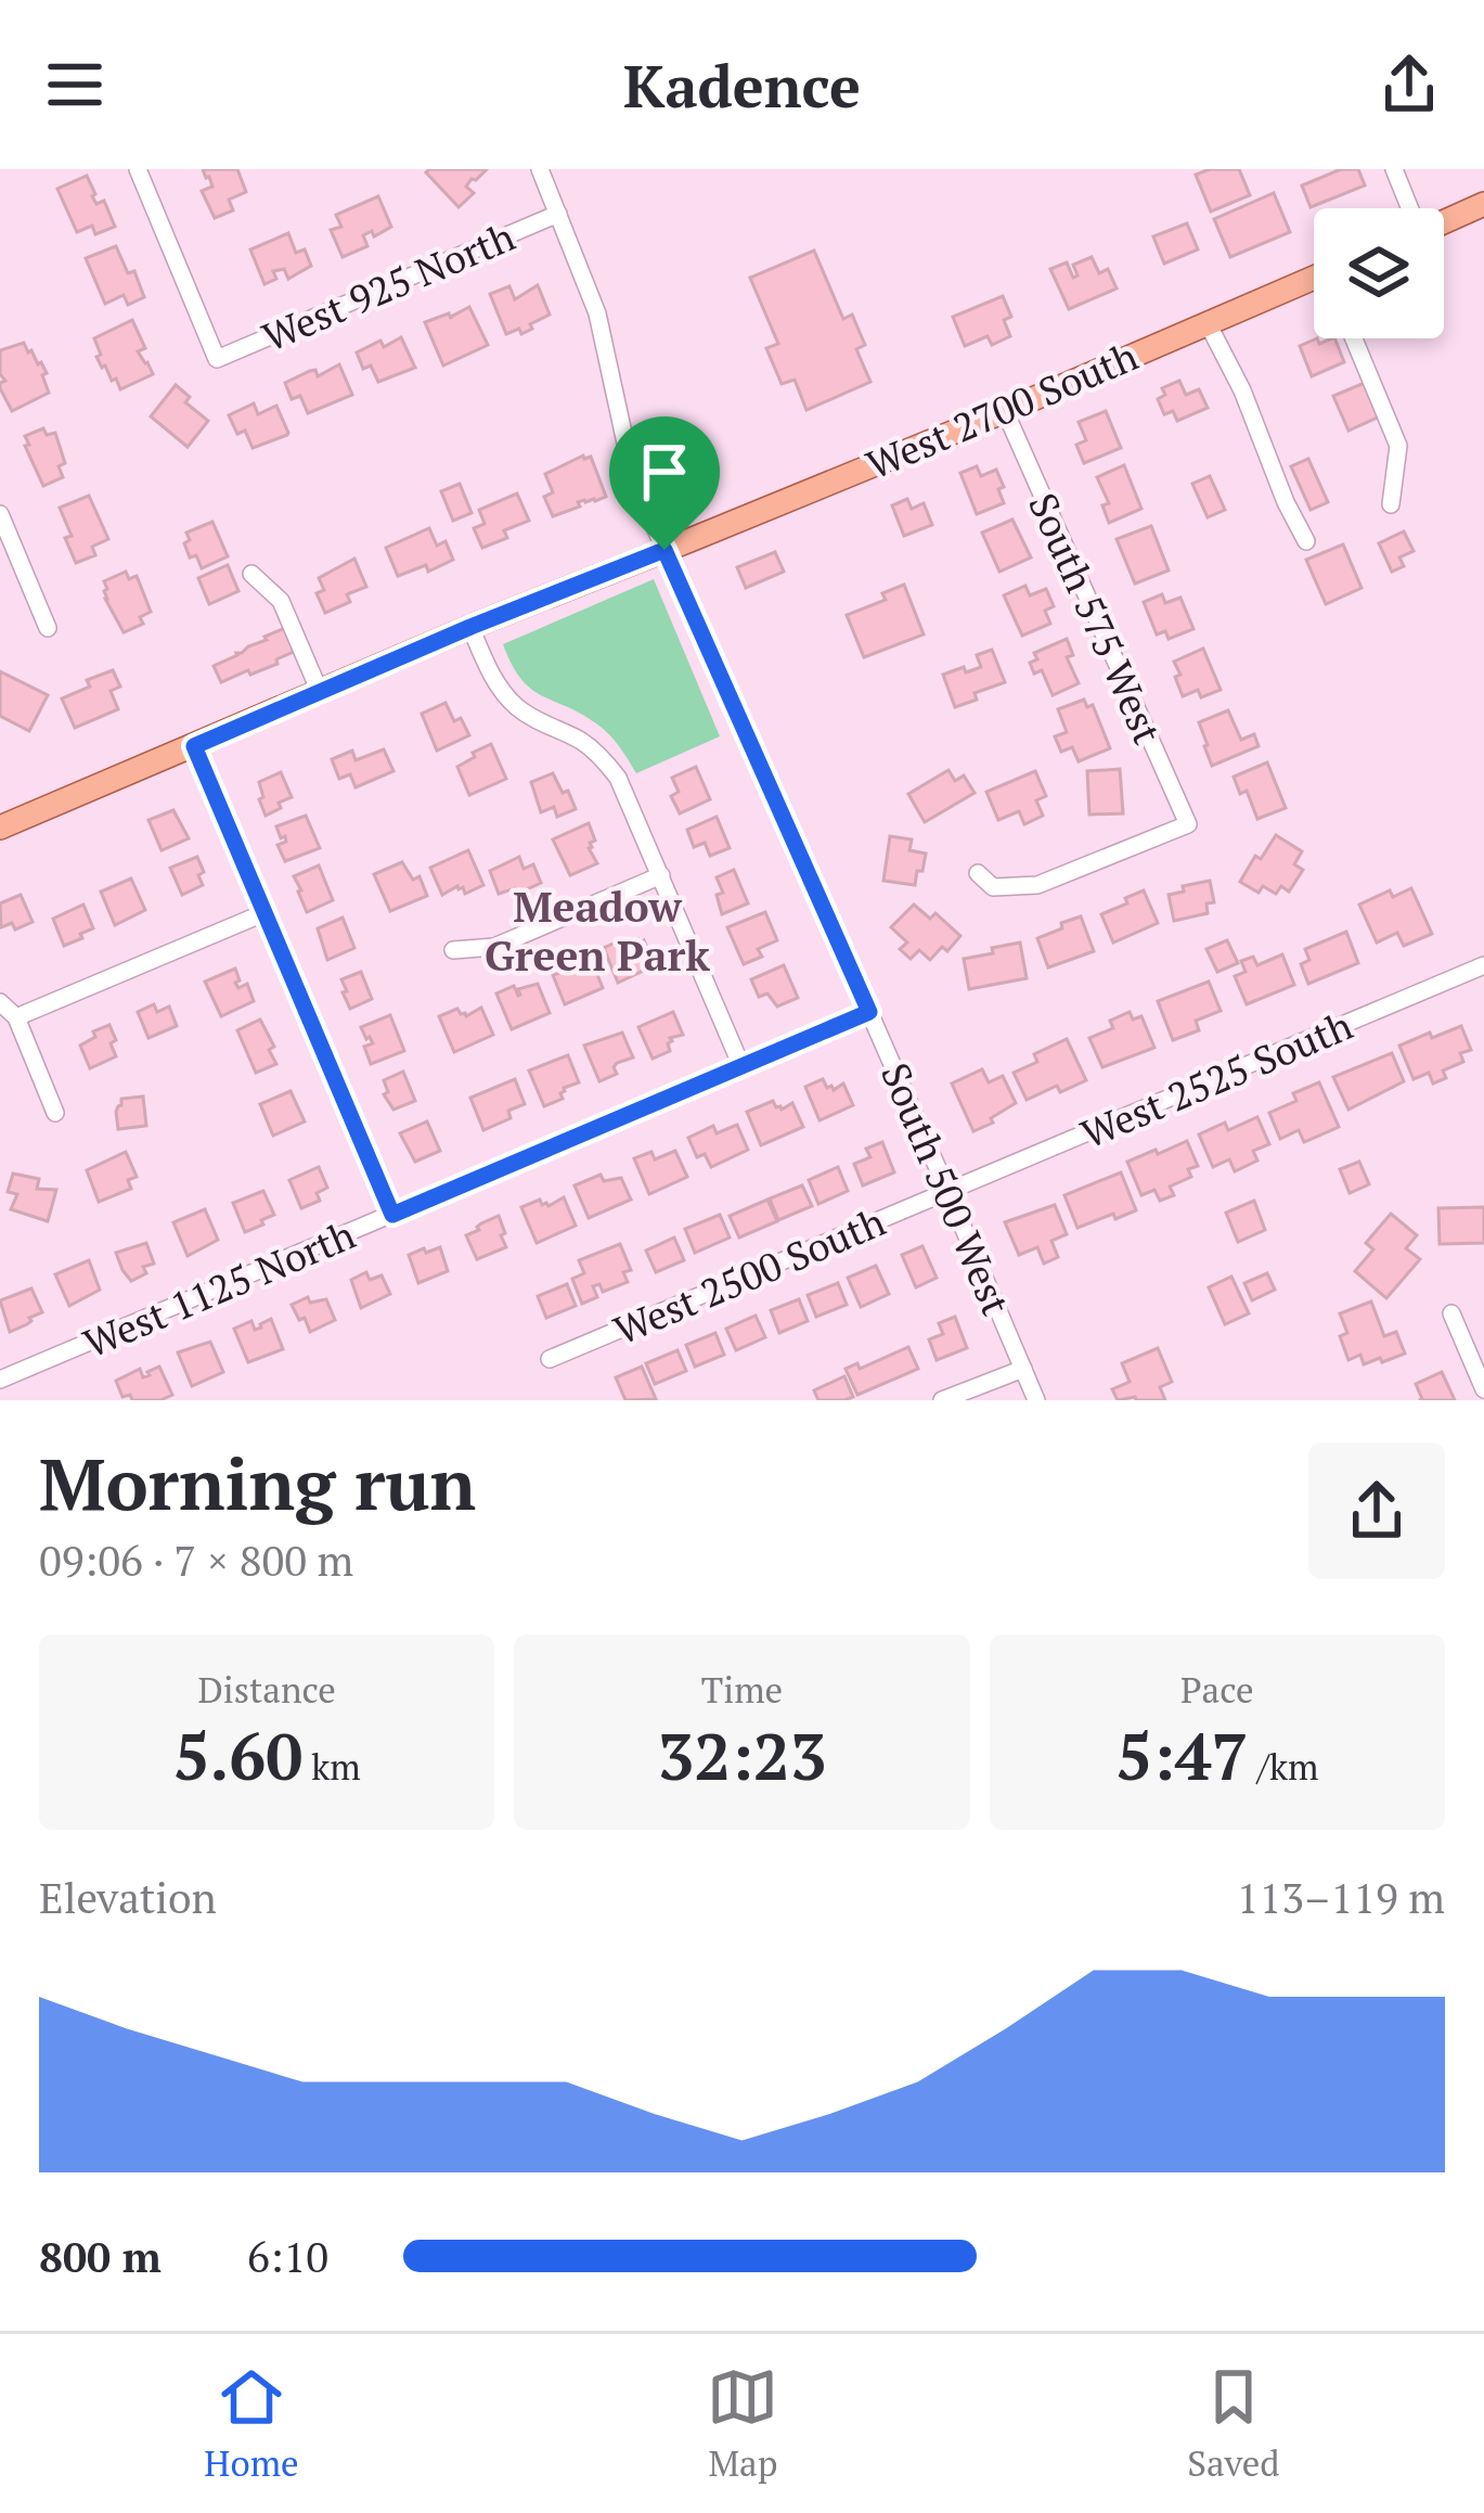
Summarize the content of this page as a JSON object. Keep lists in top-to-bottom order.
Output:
{
  "streets": {
    "main road": ["West 2700 South"],
    "street": [
      "West 925 North",
      "South 575 West",
      "West 2525 South",
      "South 500 West",
      "West 2500 South",
      "West 1125 North"
    ]
  },
  "crossings": [
    ["West 925 North", "South 500 West"],
    ["West 2700 South", "South 575 West"],
    ["West 2700 South", "South 500 West"],
    ["West 2525 South", "South 500 West"],
    ["West 2525 South", "West 2500 South"],
    ["South 500 West", "West 2500 South"],
    ["South 500 West", "West 1125 North"]
  ],
  "districts": ["Meadow Green Park"],
  "page": {
    "header": "Kadence",
    "heading": ["Morning run", "09:06 · 7 × 800 m"],
    "stats": [
      ["Distance", "5.60 km"],
      ["Time", "32:23"],
      ["Pace", "5:47 /km"]
    ],
    "chart": ["Elevation", "113–119 m"],
    "list": [
      {
        "name": "800 m",
        "note": "6:10"
      }
    ],
    "tabs": ["Home", "Map", "Saved"]
  }
}
